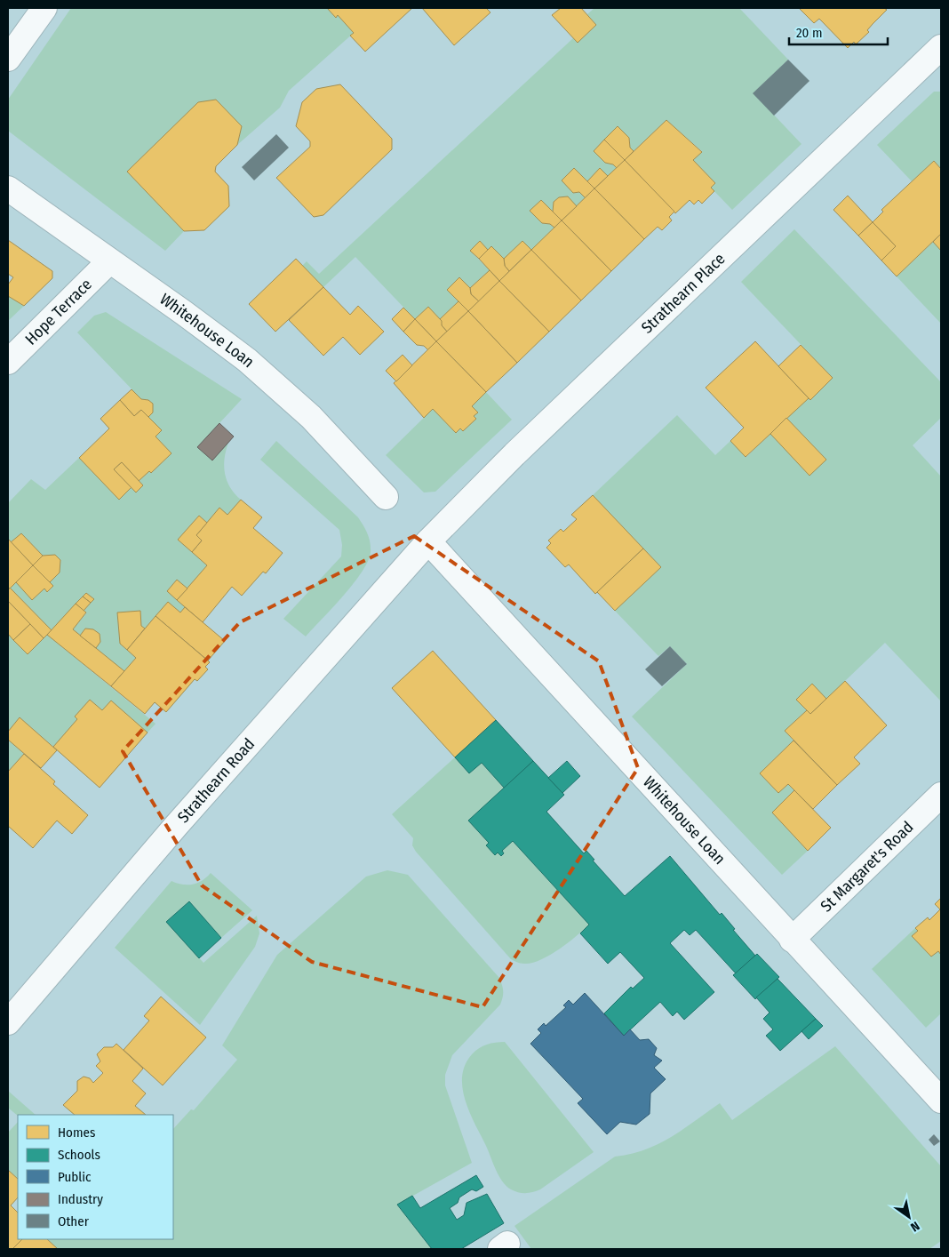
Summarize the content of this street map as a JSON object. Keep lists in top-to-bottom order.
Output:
{
  "streets": {
    "street": [
      "Strathearn Place",
      "Hope Terrace",
      "Whitehouse Loan",
      "Strathearn Road",
      "St Margaret's Road"
    ]
  },
  "crossings": [
    ["Strathearn Place", "Whitehouse Loan"],
    ["Strathearn Place", "Strathearn Road"],
    ["Hope Terrace", "Whitehouse Loan"],
    ["Whitehouse Loan", "Strathearn Road"],
    ["Whitehouse Loan", "St Margaret's Road"]
  ],
  "legend": [
    "Homes",
    "Schools",
    "Public",
    "Industry",
    "Other"
  ],
  "scale_bar": "20 m",
  "north": "bottom right"
}
